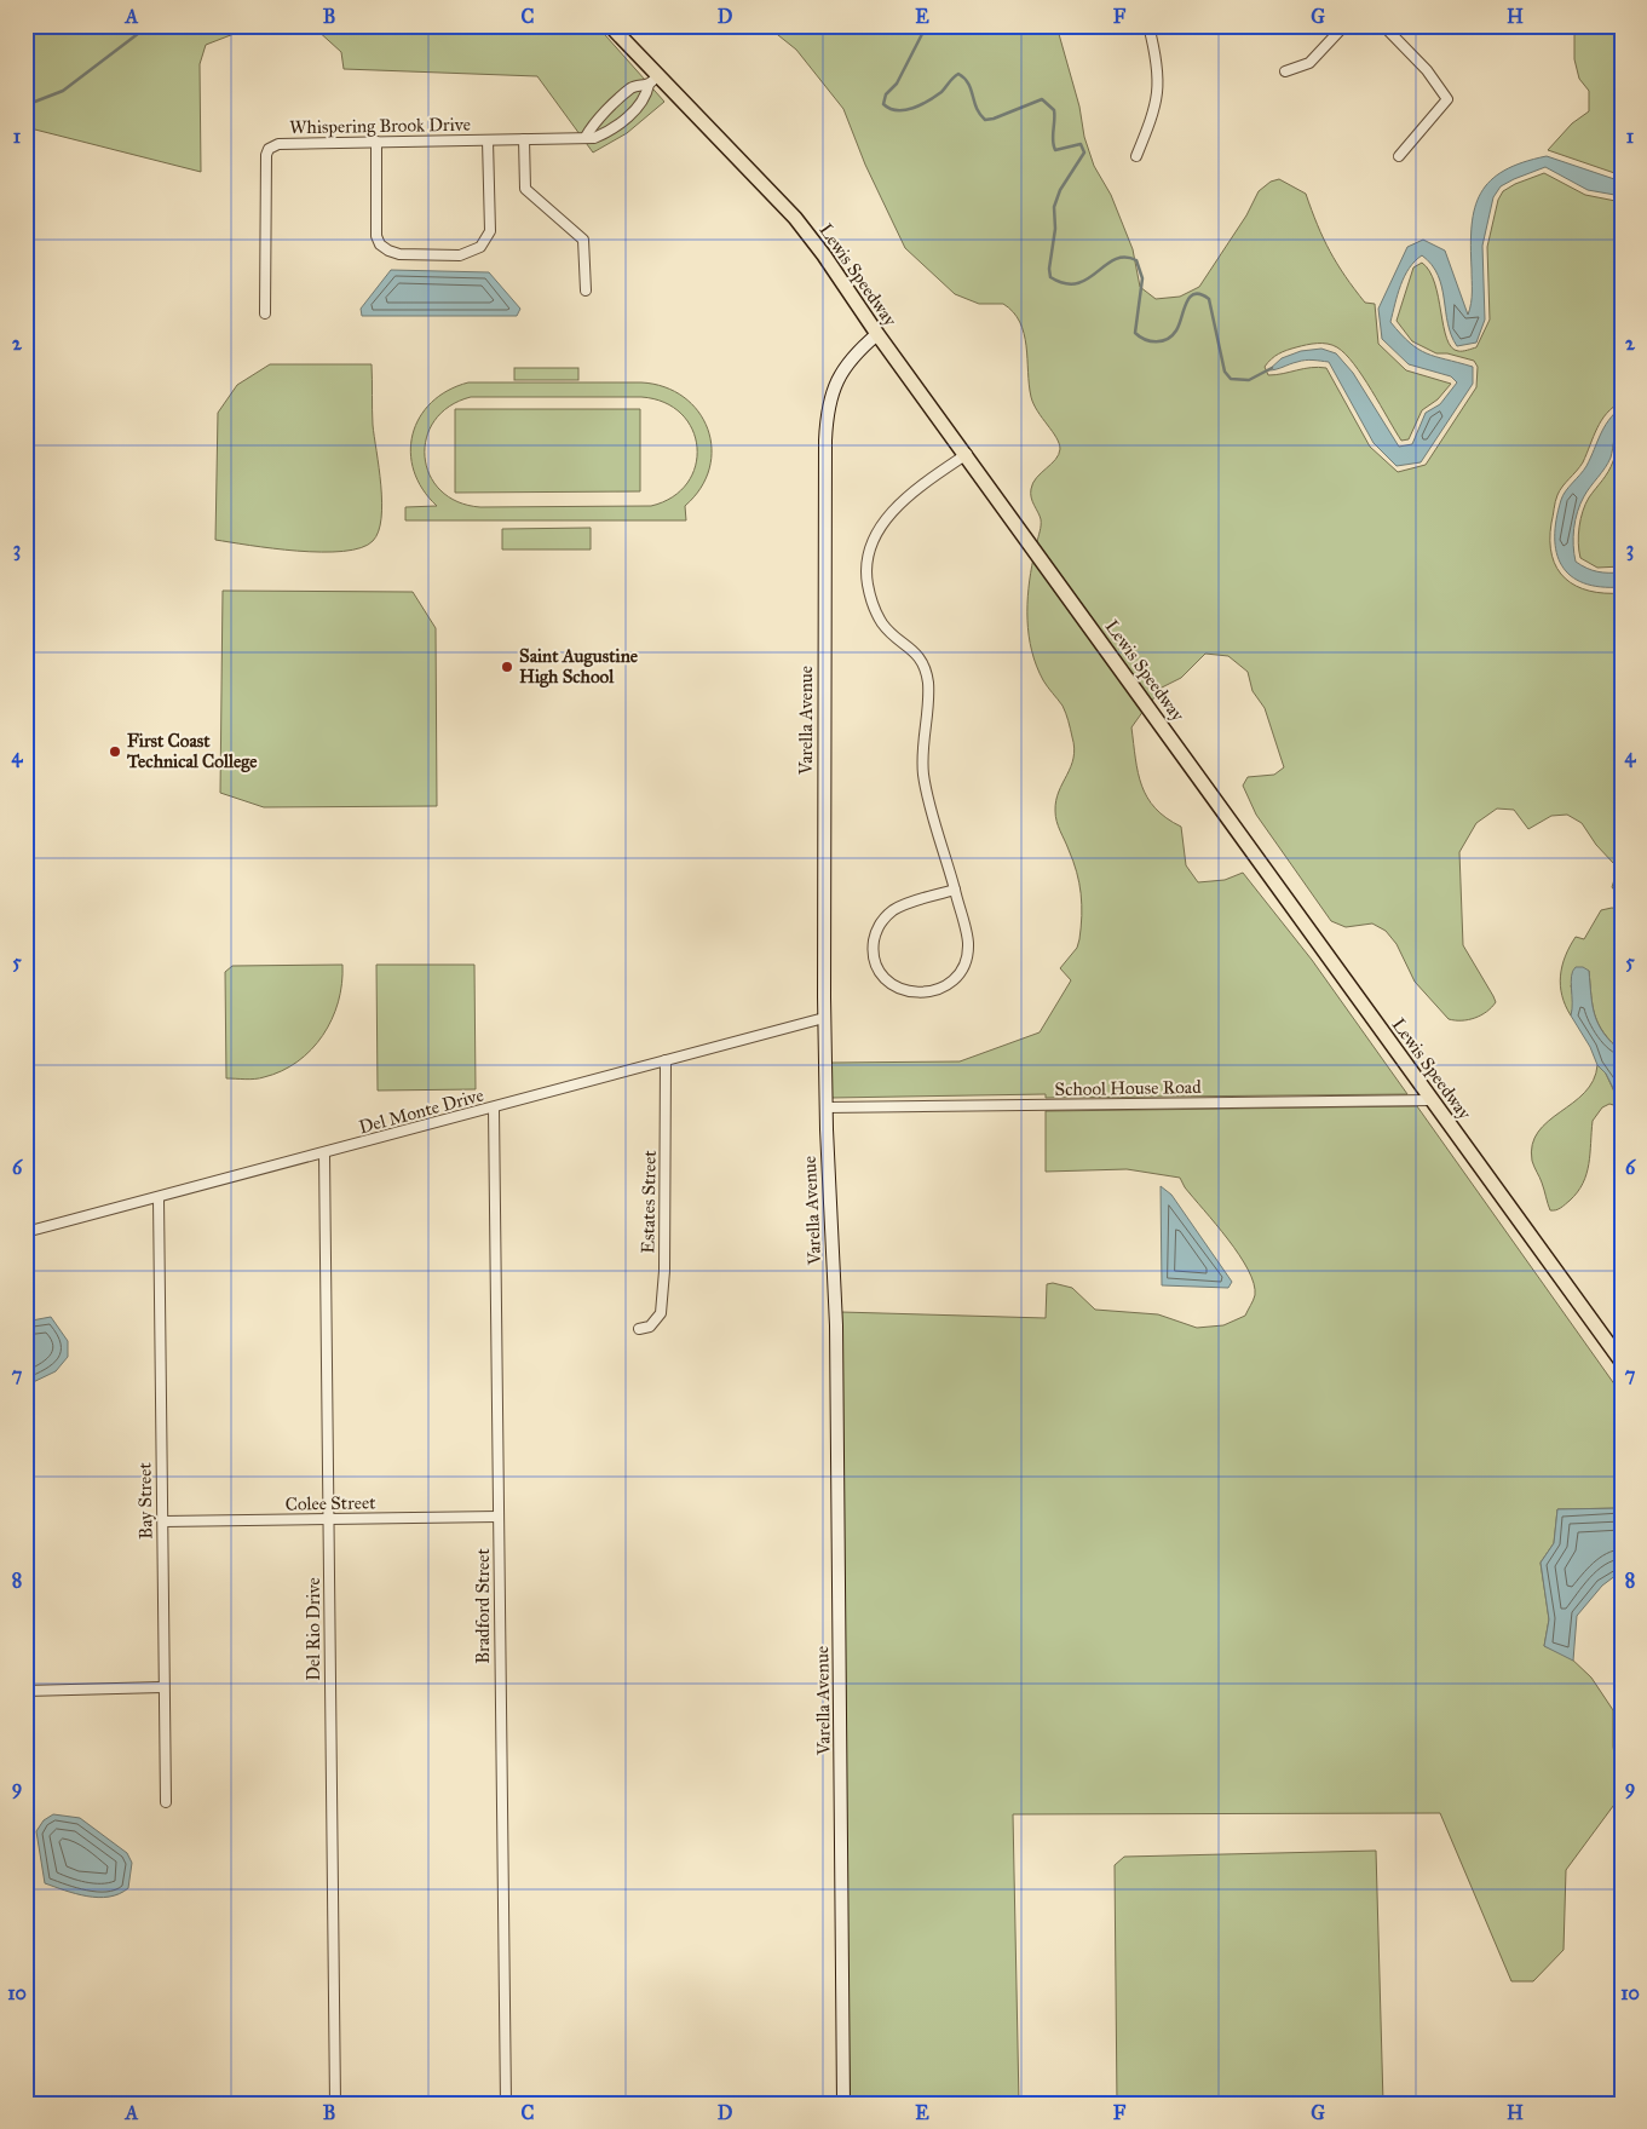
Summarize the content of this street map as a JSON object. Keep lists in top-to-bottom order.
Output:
{
  "streets": {
    "main road": ["Lewis Speedway"],
    "street": [
      "Whispering Brook Drive",
      "Varella Avenue",
      "School House Road",
      "Del Monte Drive",
      "Estates Street",
      "Bay Street",
      "Colee Street",
      "Bradford Street",
      "Del Rio Drive"
    ]
  },
  "crossings": [
    ["Whispering Brook Drive", "Lewis Speedway"],
    ["Lewis Speedway", "Varella Avenue"],
    ["Lewis Speedway", "School House Road"],
    ["Varella Avenue", "School House Road"],
    ["Varella Avenue", "Del Monte Drive"],
    ["Del Monte Drive", "Estates Street"],
    ["Del Monte Drive", "Bay Street"],
    ["Del Monte Drive", "Bradford Street"],
    ["Del Monte Drive", "Del Rio Drive"],
    ["Bay Street", "Colee Street"],
    ["Colee Street", "Bradford Street"],
    ["Colee Street", "Del Rio Drive"]
  ],
  "places": ["Saint Augustine High School", "First Coast Technical College"],
  "grid": {
    "columns": [
      "A",
      "B",
      "C",
      "D",
      "E",
      "F",
      "G",
      "H"
    ],
    "rows": [
      "1",
      "2",
      "3",
      "4",
      "5",
      "6",
      "7",
      "8",
      "9",
      "10"
    ]
  }
}
